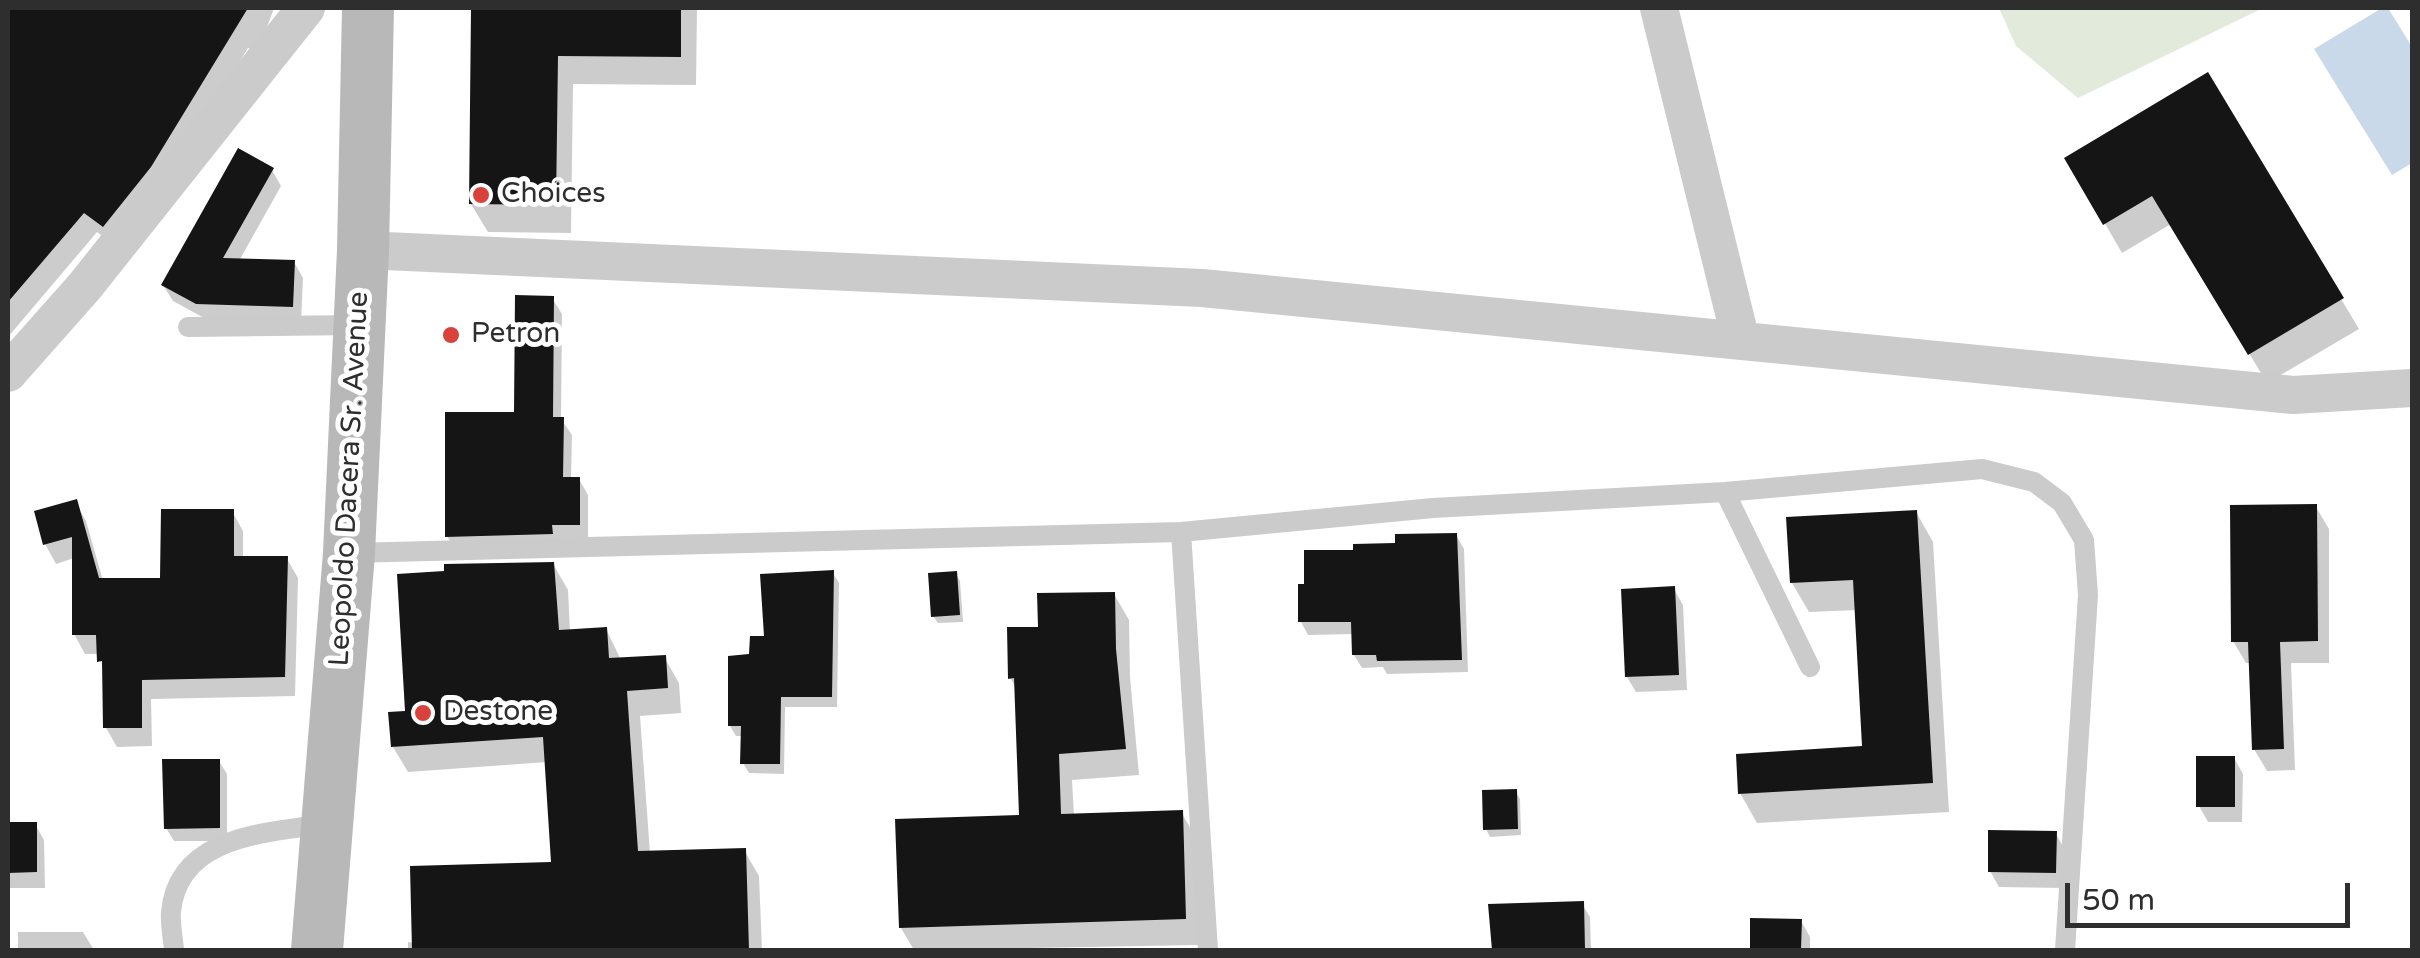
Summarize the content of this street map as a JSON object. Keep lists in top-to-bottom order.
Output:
{
  "streets": {
    "main road": ["Leopoldo Dacera Sr. Avenue"]
  },
  "places": ["Choices", "Petron", "Destone"],
  "scale_bar": "50 m"
}
